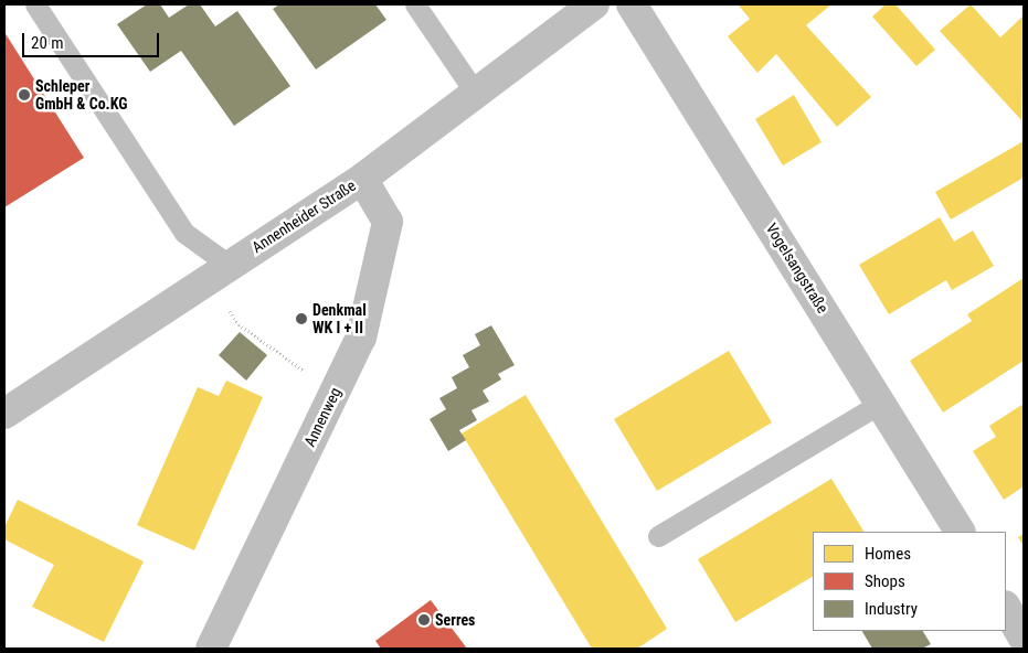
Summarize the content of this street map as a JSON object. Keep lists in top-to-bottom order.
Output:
{
  "streets": {
    "street": ["Annenheider Straße", "Vogelsangstraße", "Annenweg"]
  },
  "crossings": [
    ["Annenheider Straße", "Annenweg"]
  ],
  "places": ["Schleper GmbH & Co.KG", "Denkmal WK I + II", "Serres"],
  "legend": ["Homes", "Shops", "Industry"],
  "scale_bar": "20 m"
}
